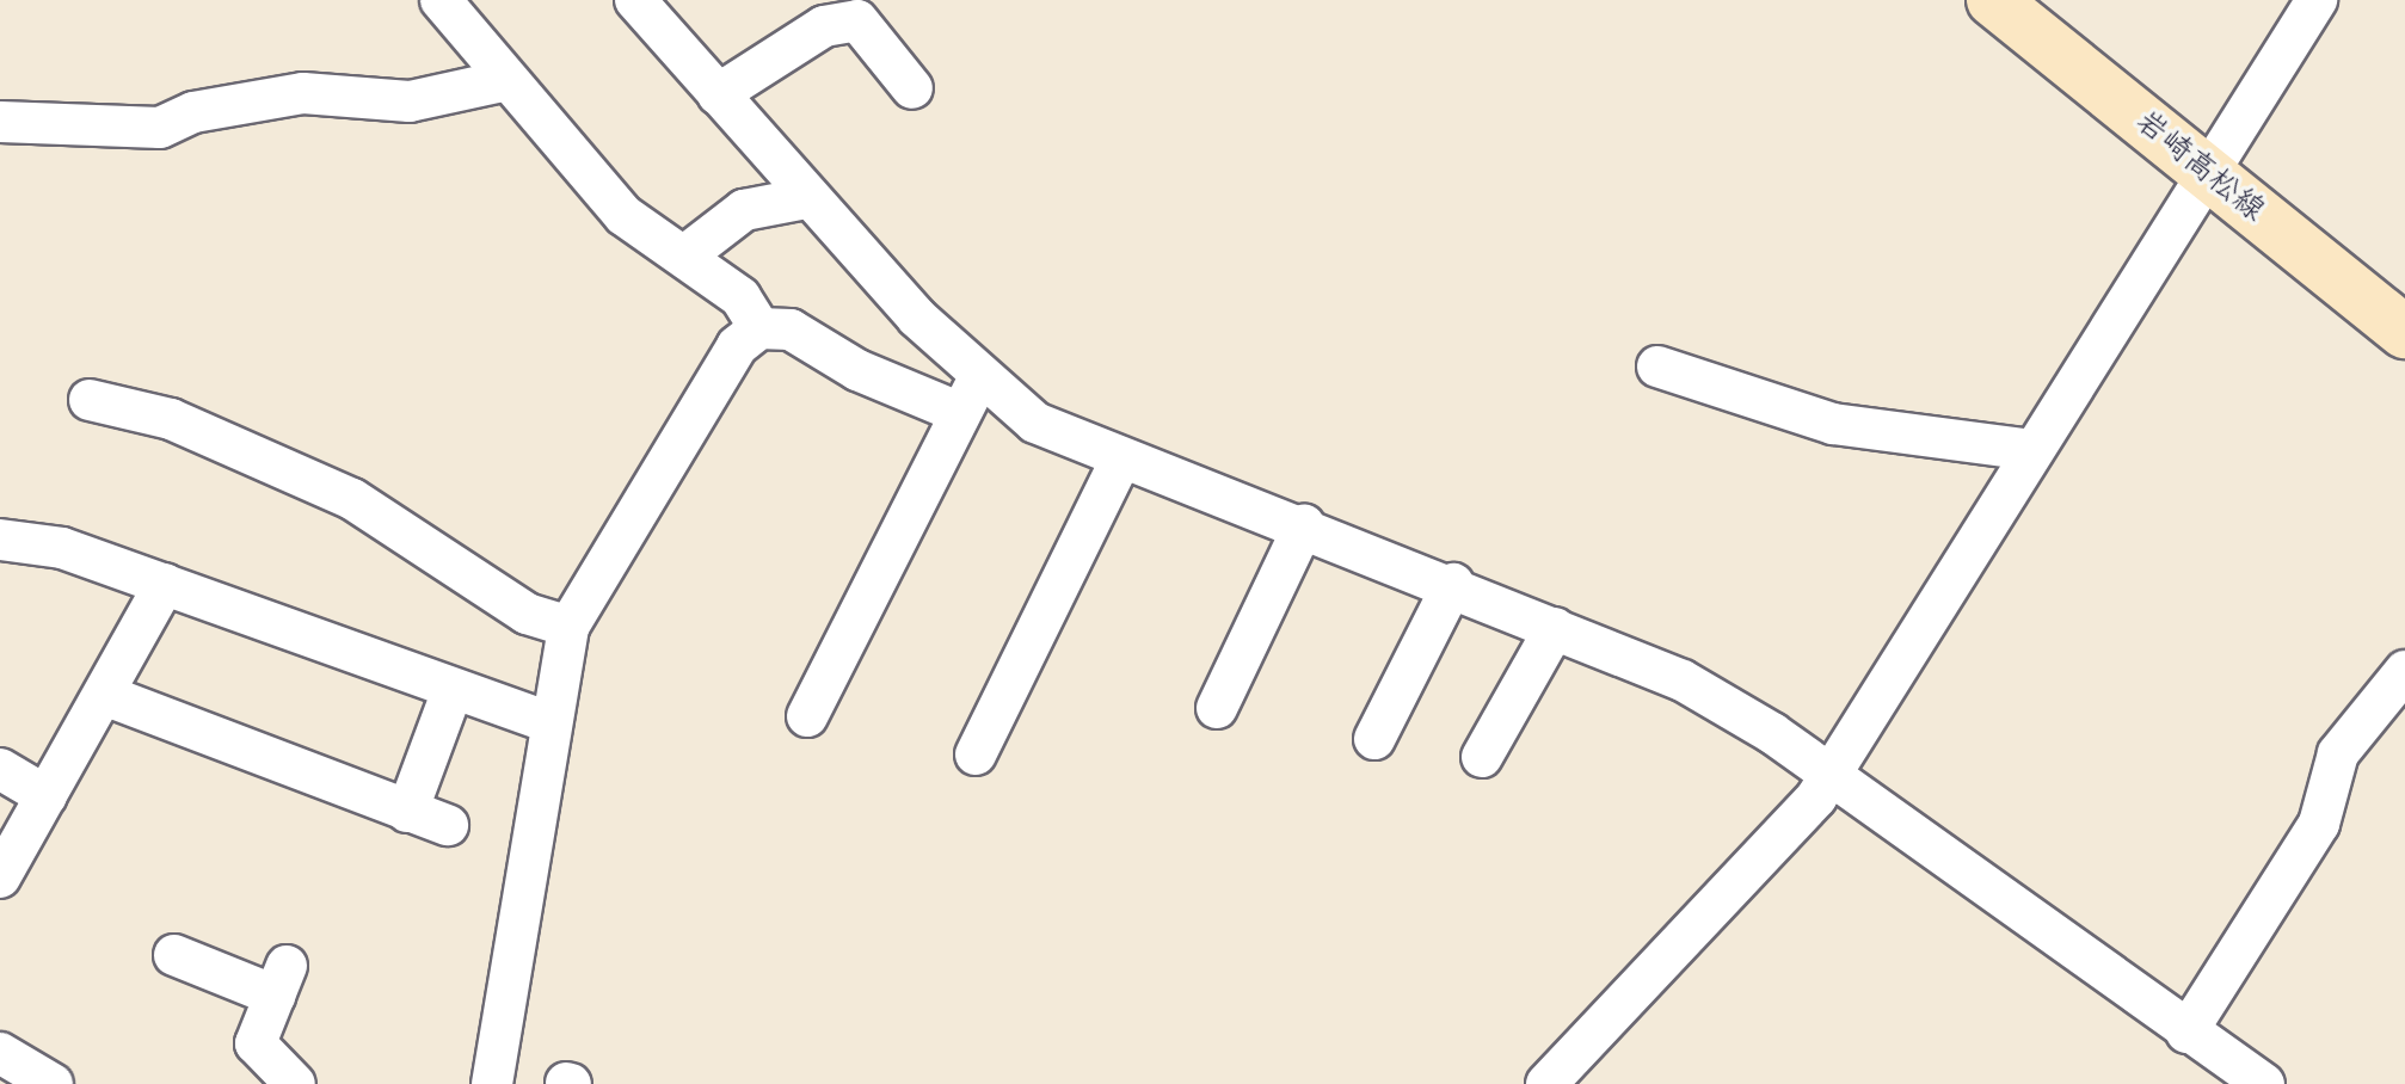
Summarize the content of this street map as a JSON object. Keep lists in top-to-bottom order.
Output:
{
  "streets": {
    "main road": ["岩崎高松線"]
  }
}
